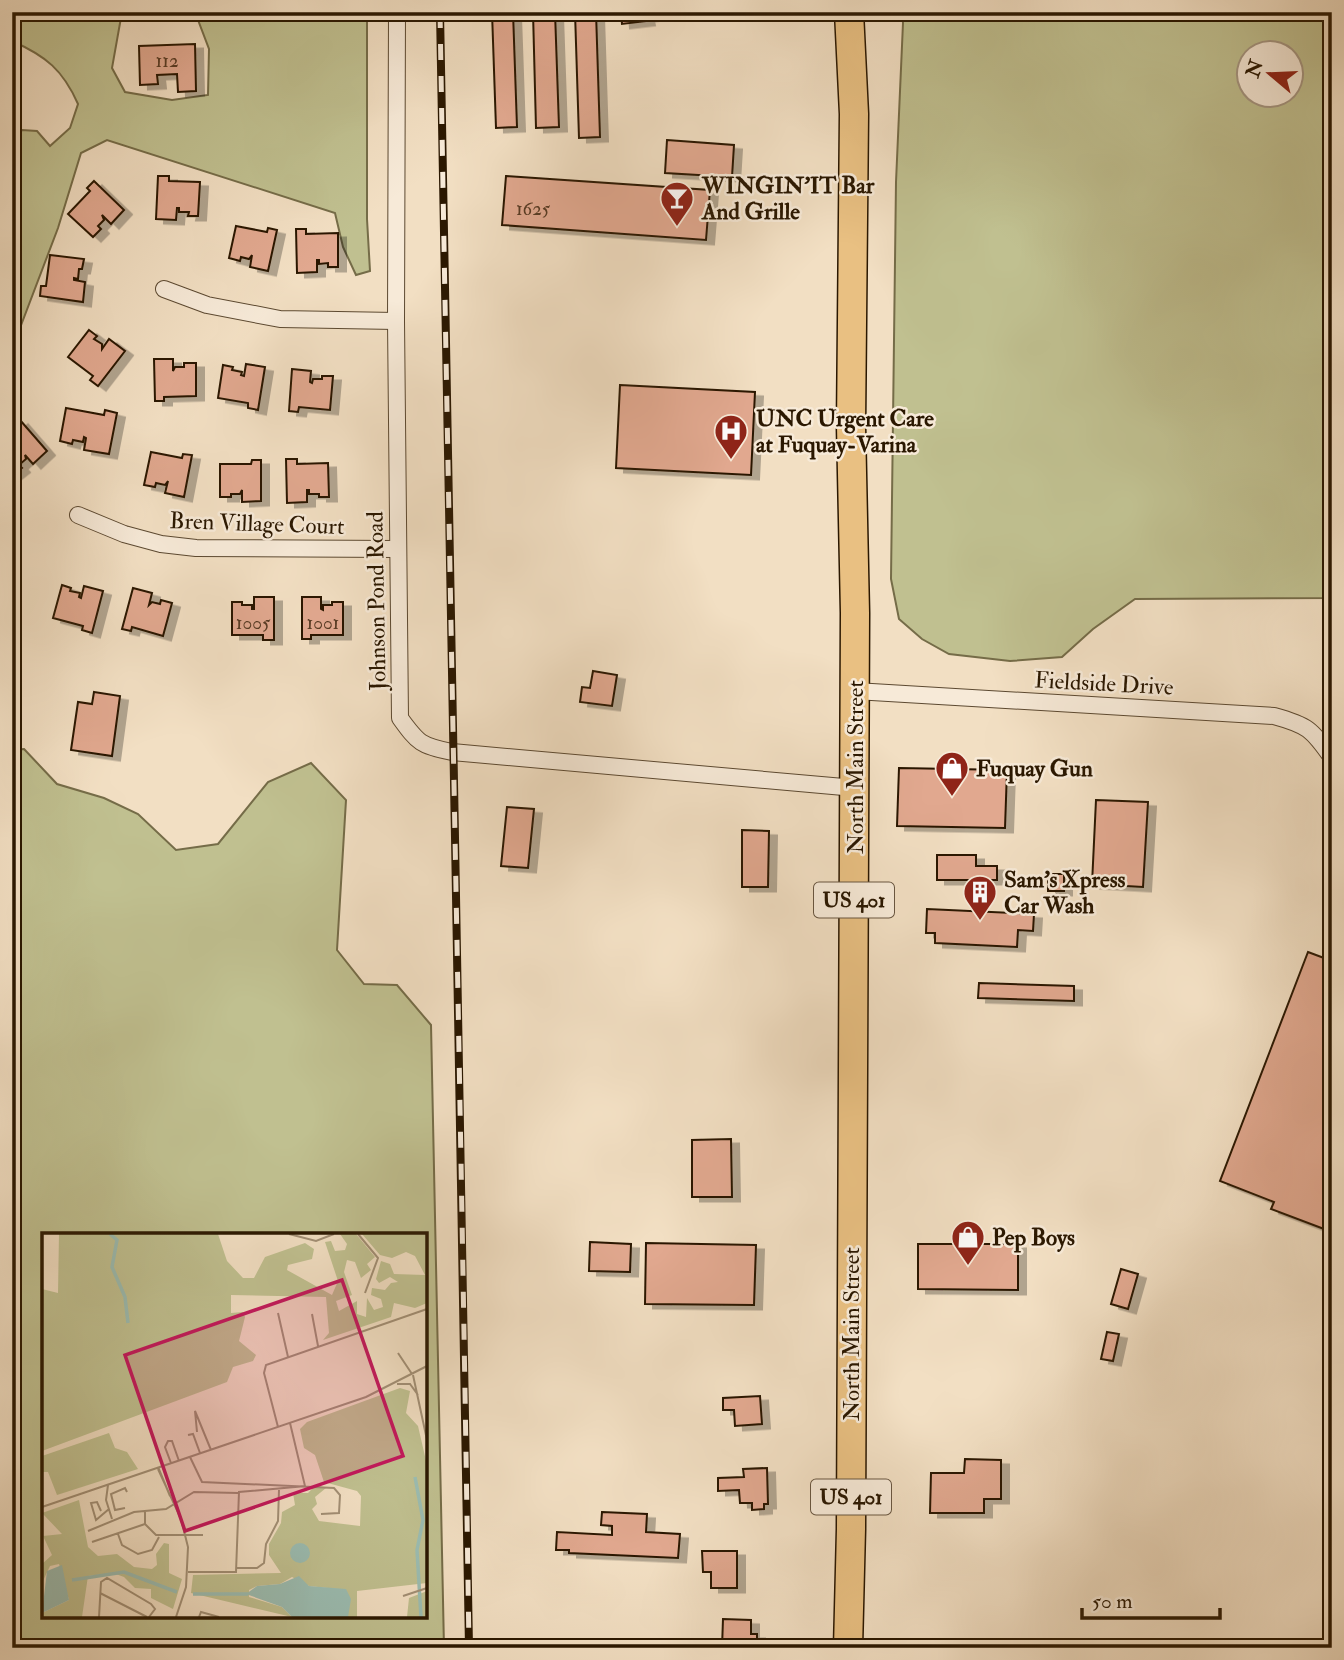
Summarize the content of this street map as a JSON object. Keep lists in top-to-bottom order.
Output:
{
  "streets": {
    "highway": ["North Main Street", "US 401"],
    "street": ["Bren Village Court", "Johnson Pond Road", "Fieldside Drive"]
  },
  "crossings": [
    ["Bren Village Court", "Johnson Pond Road"],
    ["Johnson Pond Road", "North Main Street"],
    ["Fieldside Drive", "North Main Street"]
  ],
  "places": {
    "bar": ["WINGIN'IT Bar And Grille"],
    "hospital": ["UNC Urgent Care at Fuquay-Varina"],
    "shop": ["Fuquay Gun", "Pep Boys"],
    "building": ["Sam's Xpress Car Wash"]
  },
  "house_numbers": [
    "112",
    "1625",
    "1005",
    "1001"
  ],
  "scale_bar": "50 m",
  "north": "left"
}
